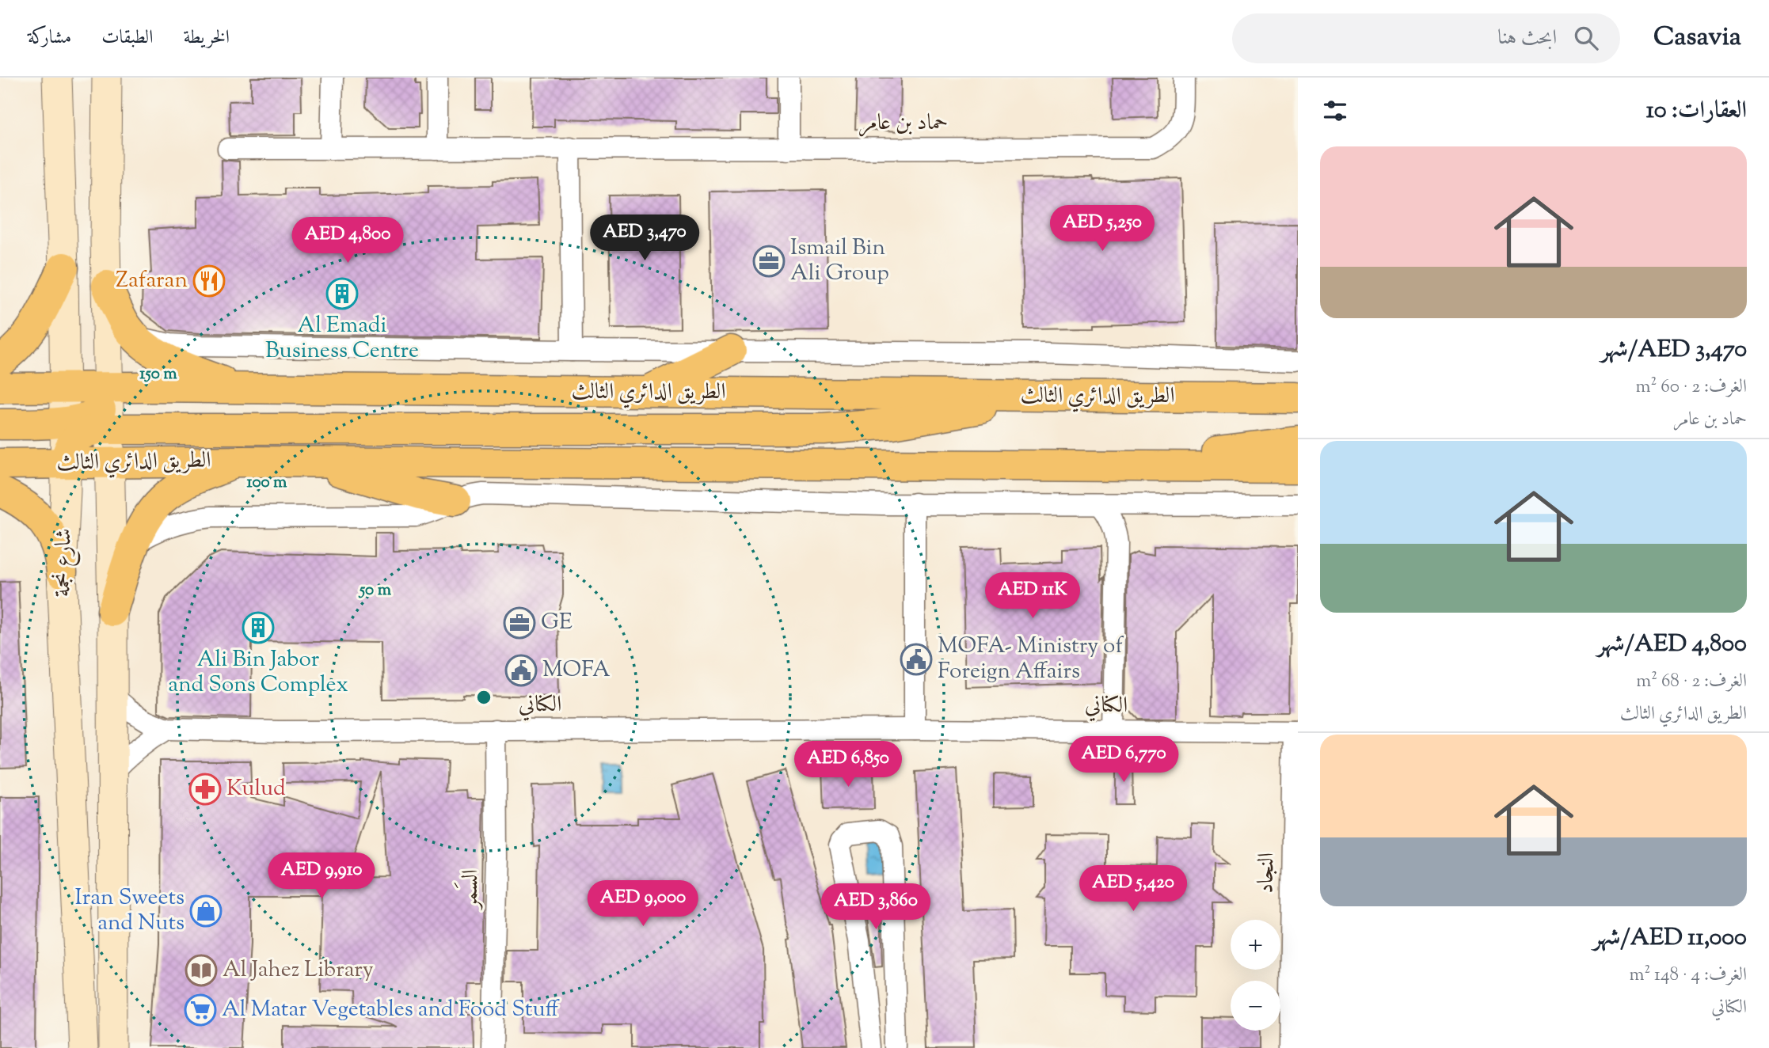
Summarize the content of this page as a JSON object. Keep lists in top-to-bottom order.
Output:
{
  "streets": {
    "highway": ["الطريق الدائري الثالث"],
    "main road": ["شارع نجمة"],
    "street": [
      "حماد بن عامر",
      "الكناني",
      "النجاد",
      "السَمر"
    ]
  },
  "crossings": [
    ["الطريق الدائري الثالث", "شارع نجمة"],
    ["شارع نجمة", "الكناني"],
    ["الكناني", "النجاد"],
    ["الكناني", "السَمر"]
  ],
  "places": {
    "office": ["Ismail Bin Ali Group", "GE"],
    "restaurant": ["Zafaran"],
    "building": ["Al Emadi Business Centre", "Ali Bin Jabor and Sons Complex"],
    "public building": ["MOFA- Ministry of Foreign Affairs", "MOFA"],
    "pharmacy": ["Kulud"],
    "shop": ["Iran Sweets and Nuts"],
    "library": ["Al Jahez Library"],
    "supermarket": ["Al Matar Vegetables and Food Stuff"]
  },
  "page": {
    "header": "Casavia",
    "search": "ابحث هنا",
    "nav": ["الخريطة", "الطبقات", "مشاركة"],
    "heading": "العقارات: 10",
    "list": [
      {
        "name": "AED 3,470/شهر",
        "note": "الغرف: 2 · 60 m² · حماد بن عامر"
      },
      {
        "name": "AED 4,800/شهر",
        "note": "الغرف: 2 · 68 m² · الطريق الدائري الثالث"
      },
      {
        "name": "AED 11,000/شهر",
        "note": "الغرف: 4 · 148 m² · الكناني"
      }
    ],
    "price": [
      "AED 5,250",
      "AED 3,470",
      "AED 4,800",
      "AED 11K",
      "AED 6,770",
      "AED 6,850",
      "AED 9,910",
      "AED 5,420",
      "AED 9,000",
      "AED 3,860"
    ],
    "map_buttons": ["+", "−"]
  },
  "rings": ["150 m", "100 m", "50 m"]
}
